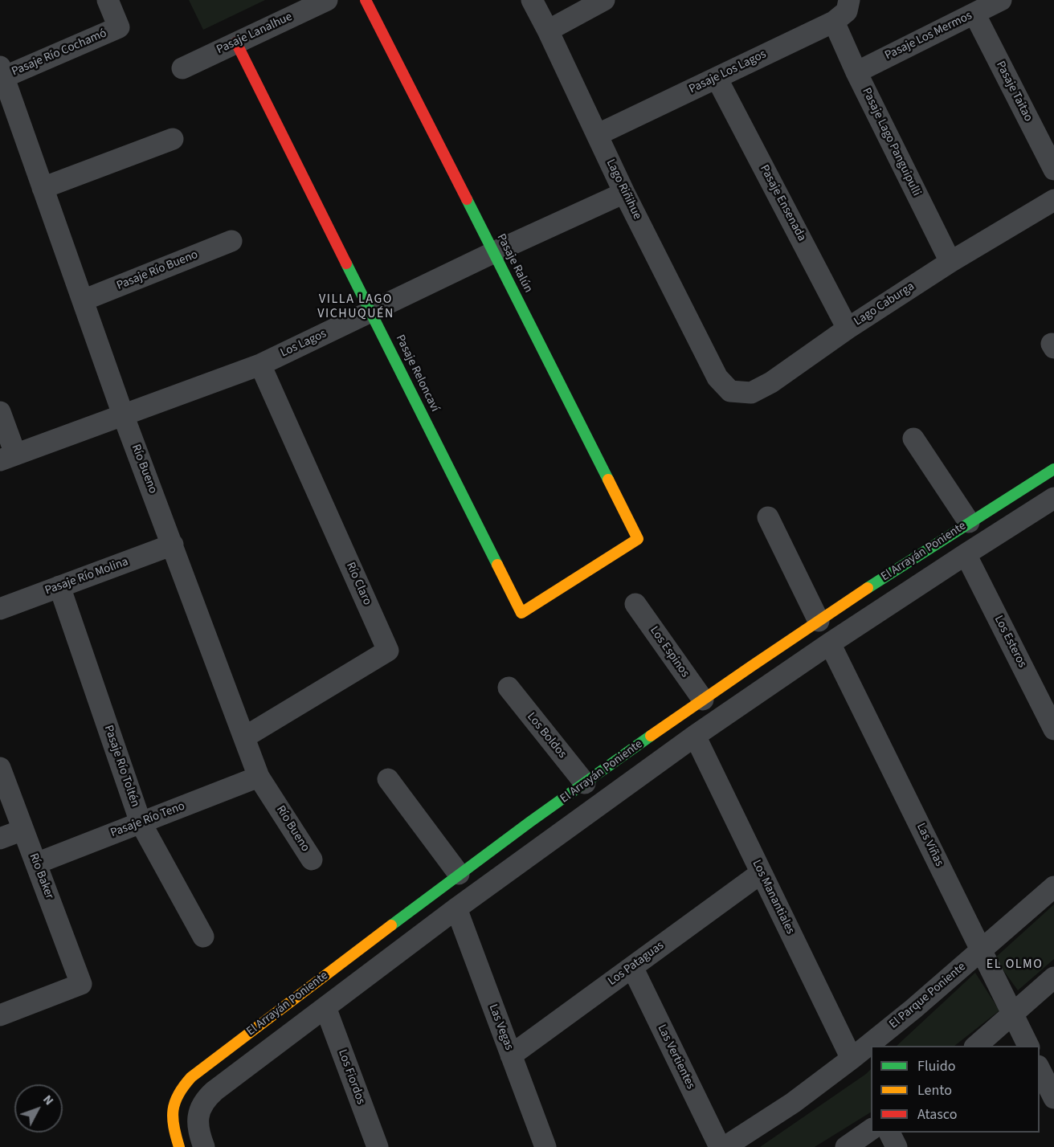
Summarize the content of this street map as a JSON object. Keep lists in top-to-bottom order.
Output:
{
  "streets": {
    "street": [
      "Pasaje Lanalhue",
      "Pasaje Los Mermos",
      "Pasaje Río Cochamó",
      "Pasaje Los Lagos",
      "Pasaje Taitao",
      "Pasaje Lago Panguipulli",
      "Lago Riñihue",
      "Pasaje Ensenada",
      "Pasaje Ralún",
      "Pasaje Río Bueno",
      "Lago Caburga",
      "Los Lagos",
      "Pasaje Reloncaví",
      "Río Bueno",
      "El Arrayán Poniente",
      "Pasaje Río Molina",
      "Río Claro",
      "Los Esteros",
      "Los Espinos",
      "Los Boldos",
      "Pasaje Río Toltén",
      "Pasaje Río Teno",
      "Las Viñas",
      "Río Baker",
      "Los Manantiales",
      "Los Pataguas",
      "El Parque Poniente",
      "Las Vegas",
      "Las Vertientes",
      "Los Fiordos"
    ]
  },
  "crossings": [
    ["Pasaje Lanalhue", "Pasaje Reloncaví"],
    ["Pasaje Los Mermos", "Pasaje Taitao"],
    ["Pasaje Los Mermos", "Pasaje Lago Panguipulli"],
    ["Pasaje Río Cochamó", "Río Bueno"],
    ["Pasaje Los Lagos", "Pasaje Lago Panguipulli"],
    ["Pasaje Los Lagos", "Lago Riñihue"],
    ["Pasaje Los Lagos", "Pasaje Ensenada"],
    ["Pasaje Lago Panguipulli", "Lago Caburga"],
    ["Lago Riñihue", "Lago Caburga"],
    ["Lago Riñihue", "Los Lagos"],
    ["Pasaje Ensenada", "Lago Caburga"],
    ["Pasaje Ralún", "Los Lagos"],
    ["Pasaje Ralún", "Pasaje Reloncaví"],
    ["Pasaje Río Bueno", "Río Bueno"],
    ["Los Lagos", "Pasaje Reloncaví"],
    ["Los Lagos", "Río Bueno"],
    ["Los Lagos", "Río Claro"],
    ["Río Bueno", "Pasaje Río Molina"],
    ["Río Bueno", "Río Claro"],
    ["Río Bueno", "Pasaje Río Teno"],
    ["El Arrayán Poniente", "Los Esteros"],
    ["El Arrayán Poniente", "Los Espinos"],
    ["El Arrayán Poniente", "Los Boldos"],
    ["El Arrayán Poniente", "Las Viñas"],
    ["El Arrayán Poniente", "Los Manantiales"],
    ["El Arrayán Poniente", "Las Vegas"],
    ["El Arrayán Poniente", "Los Fiordos"],
    ["Pasaje Río Molina", "Pasaje Río Toltén"],
    ["Pasaje Río Toltén", "Pasaje Río Teno"],
    ["Pasaje Río Teno", "Río Baker"],
    ["Las Viñas", "El Parque Poniente"],
    ["Los Manantiales", "Los Pataguas"],
    ["Los Manantiales", "El Parque Poniente"],
    ["Los Pataguas", "Las Vegas"],
    ["Los Pataguas", "Las Vertientes"]
  ],
  "districts": ["VILLA LAGO VICHUQUÉN", "EL OLMO"],
  "legend": ["Fluido", "Lento", "Atasco"],
  "north": "top right"
}
